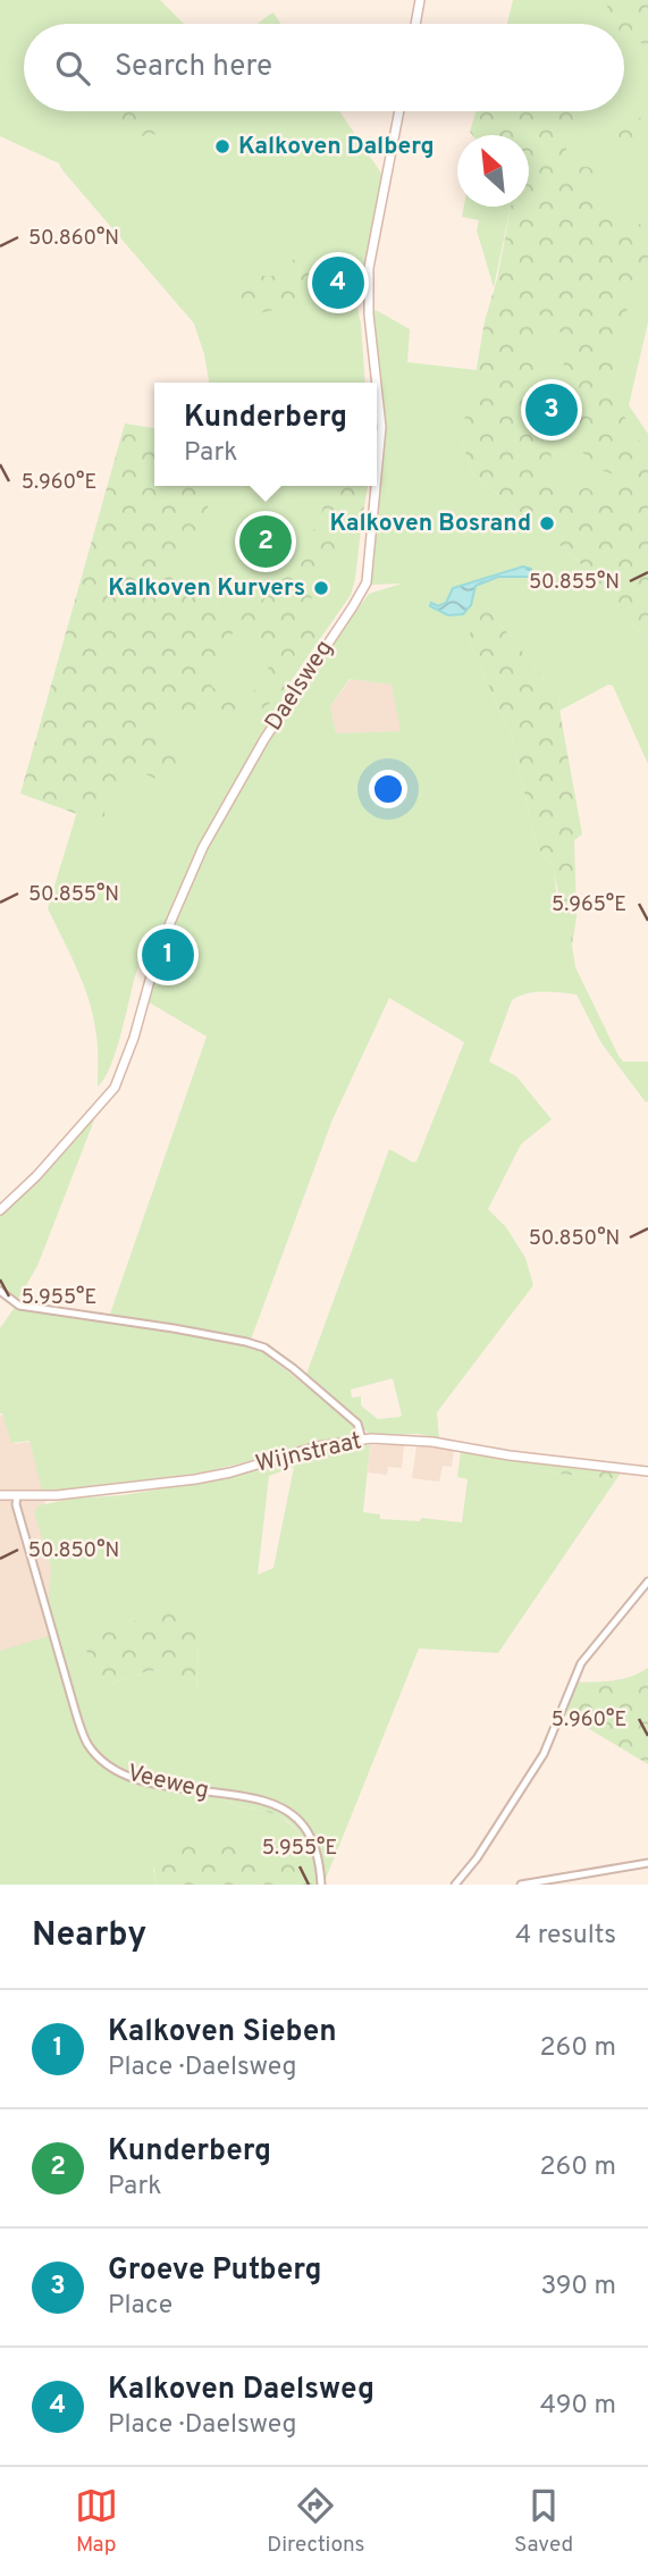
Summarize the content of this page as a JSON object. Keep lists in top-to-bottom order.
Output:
{
  "streets": {
    "street": ["Daelsweg", "Wijnstraat", "Veeweg"]
  },
  "crossings": [
    ["Wijnstraat", "Veeweg"]
  ],
  "places": ["Kalkoven Dalberg", "Kalkoven Bosrand", "Kalkoven Kurvers"],
  "north": "top left",
  "page": {
    "search": "Search here",
    "pins": [
      "4",
      "3",
      "2",
      "1"
    ],
    "popup": ["Kunderberg", "Park"],
    "heading": ["Nearby", "4 results"],
    "list": [
      {
        "mark": "1",
        "name": "Kalkoven Sieben",
        "note": "Place · Daelsweg",
        "value": "260 m"
      },
      {
        "mark": "2",
        "name": "Kunderberg",
        "note": "Park",
        "value": "260 m"
      },
      {
        "mark": "3",
        "name": "Groeve Putberg",
        "note": "Place",
        "value": "390 m"
      },
      {
        "mark": "4",
        "name": "Kalkoven Daelsweg",
        "note": "Place · Daelsweg",
        "value": "490 m"
      }
    ],
    "nav": ["Map", "Directions", "Saved"]
  },
  "coordinates": [
    "50.860°N",
    "5.960°E",
    "50.855°N",
    "5.965°E",
    "50.850°N",
    "5.955°E"
  ]
}
